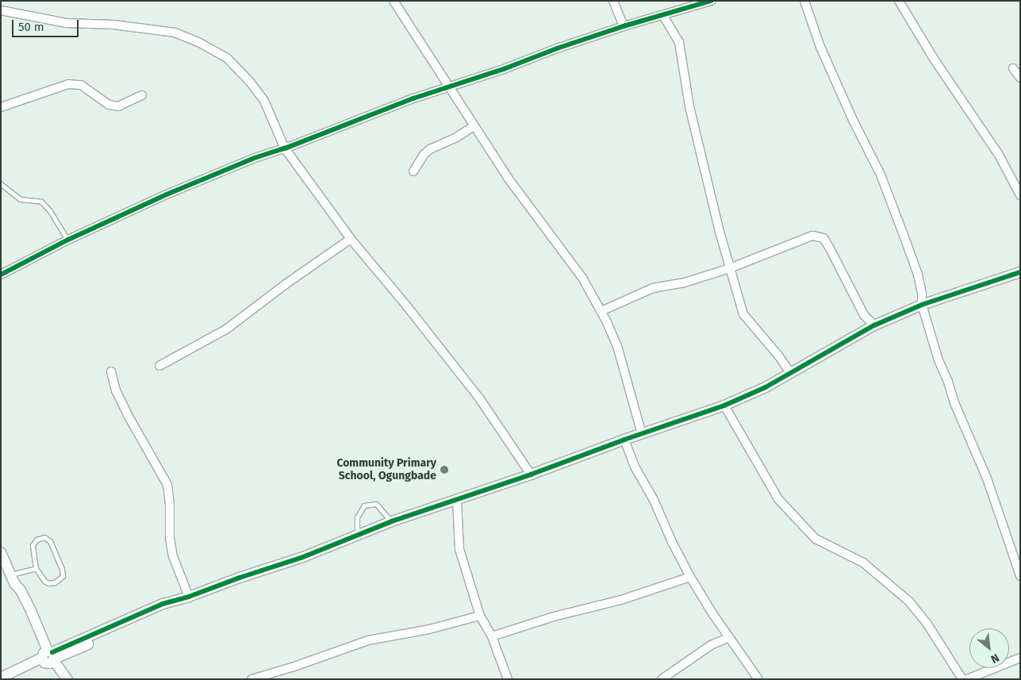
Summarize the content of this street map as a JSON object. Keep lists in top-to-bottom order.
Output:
{
  "places": ["Community Primary School, Ogungbade"],
  "scale_bar": "50 m",
  "north": "bottom right"
}
